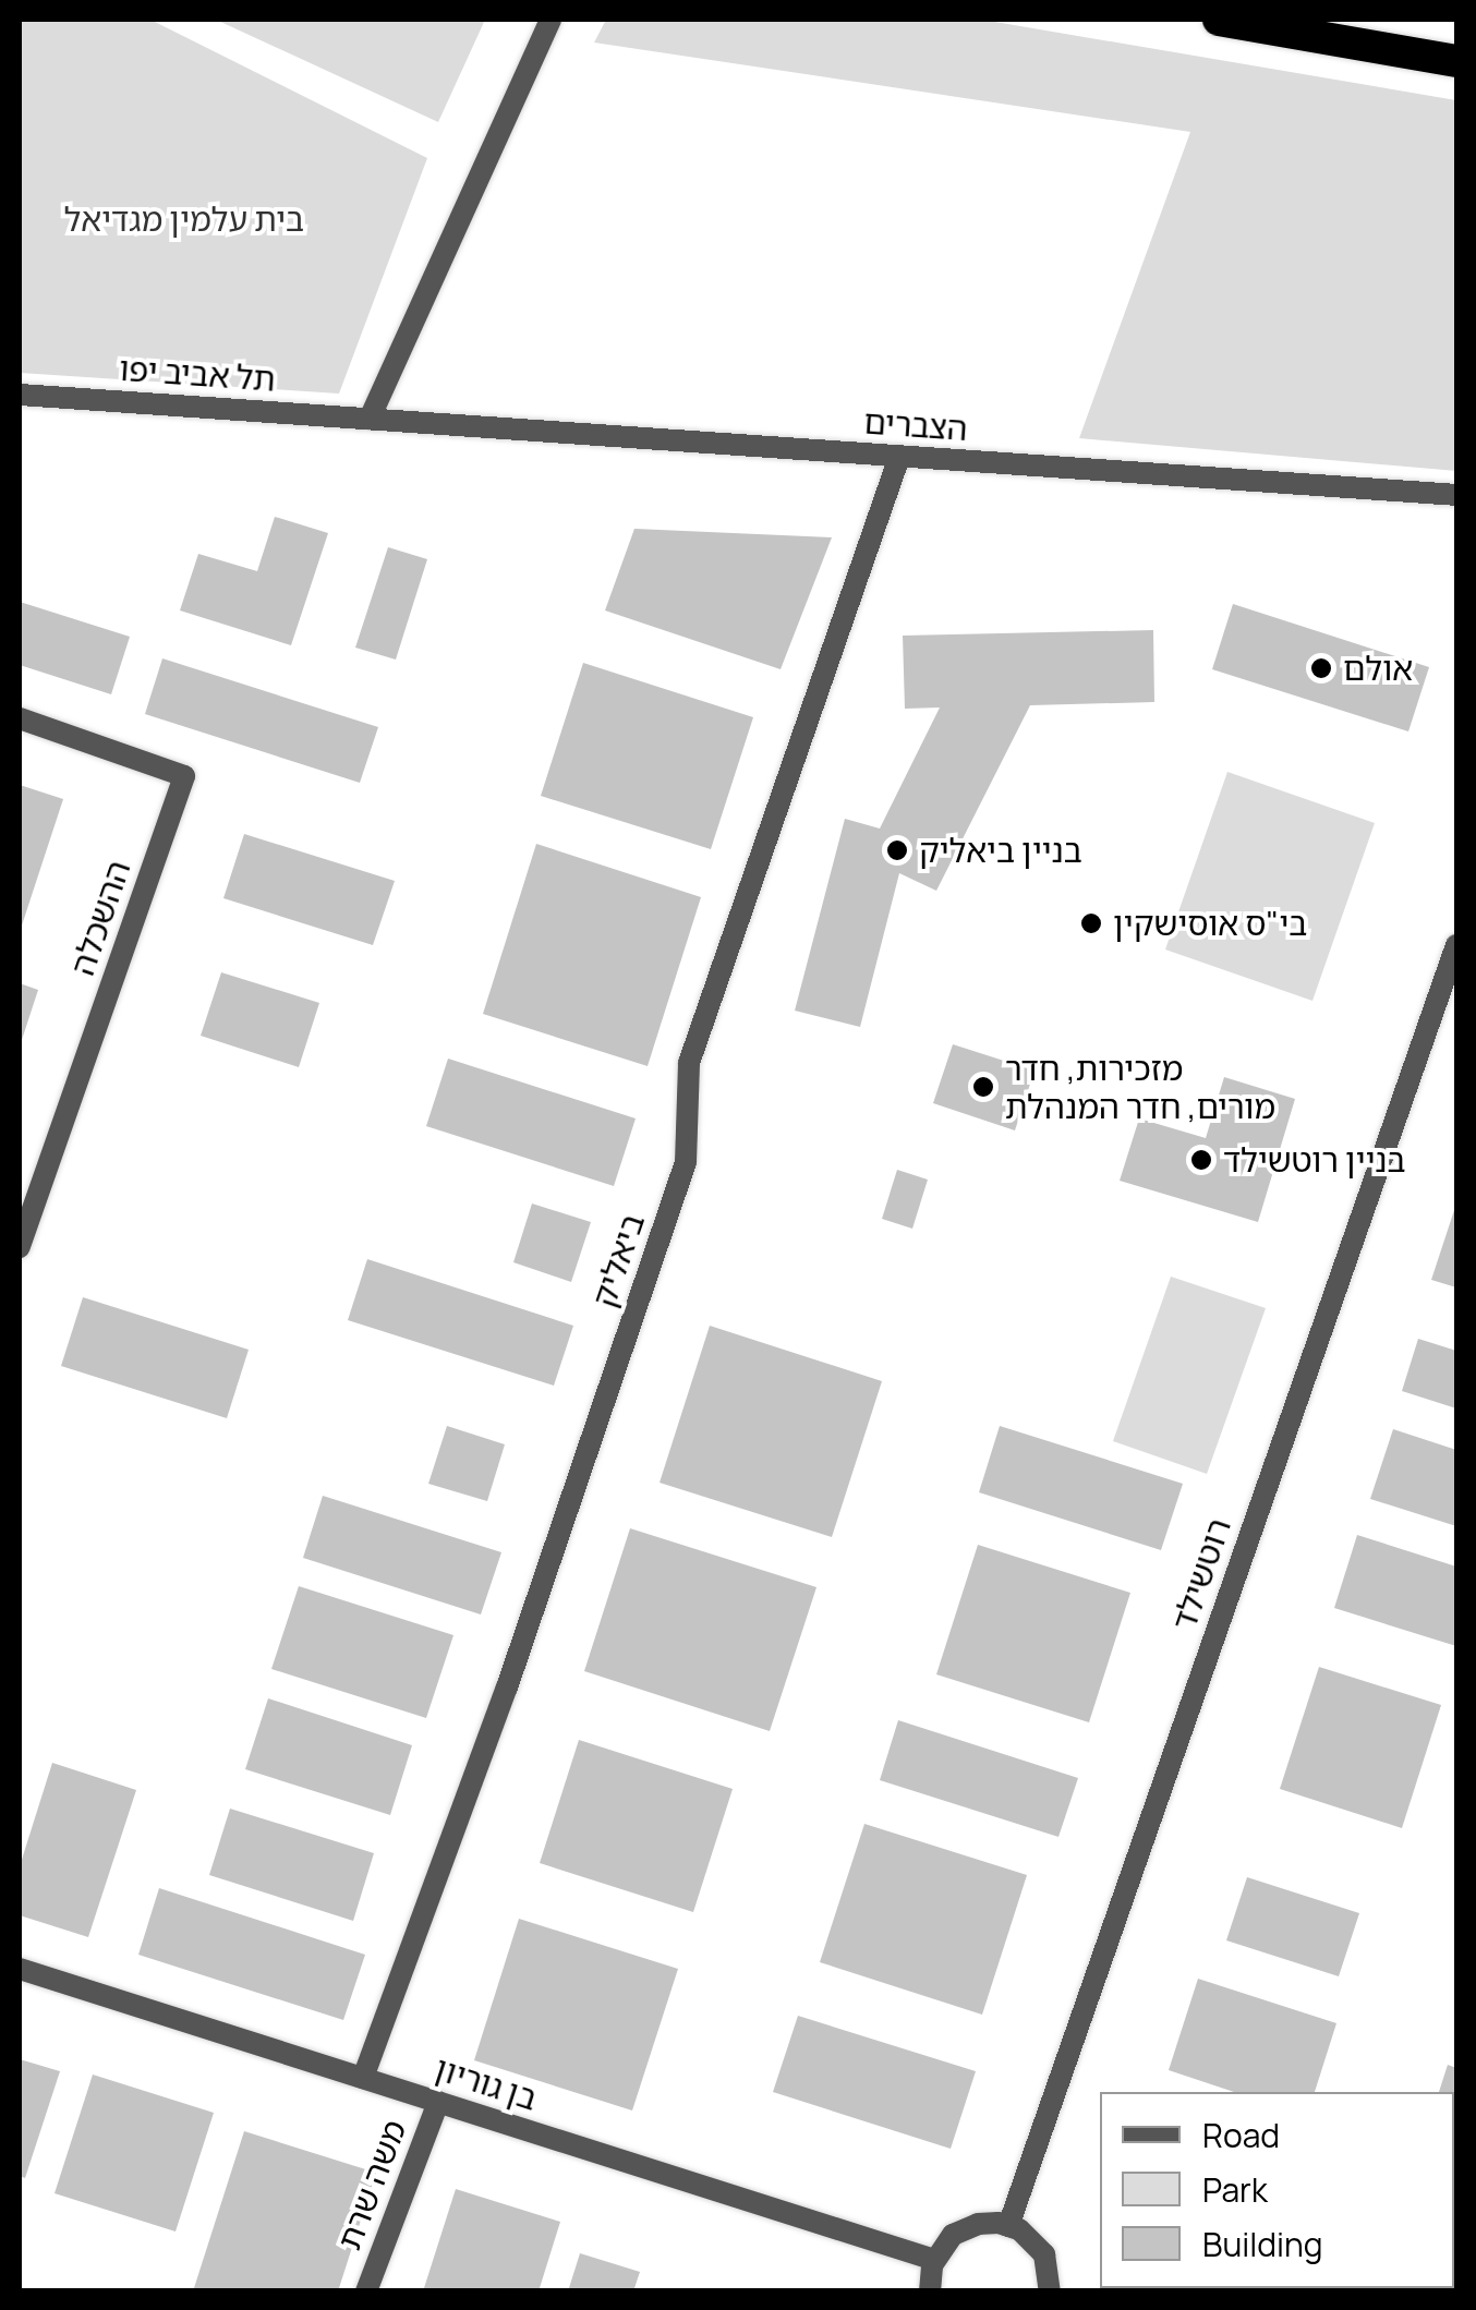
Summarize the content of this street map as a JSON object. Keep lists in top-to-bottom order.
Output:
{
  "streets": {
    "street": [
      "תל אביב יפו",
      "הצברים",
      "ההשכלה",
      "ביאליק",
      "רוטשילד",
      "בן גוריון",
      "משה שרת"
    ]
  },
  "crossings": [
    ["תל אביב יפו", "הצברים"],
    ["הצברים", "ביאליק"],
    ["ביאליק", "בן גוריון"],
    ["בן גוריון", "משה שרת"]
  ],
  "parks": ["בית עלמין מגדיאל"],
  "places": [
    "אולם",
    "בניין ביאליק",
    "בי\"ס אוסישקין",
    "מזכירות, חדר מורים, חדר המנהלת",
    "בניין רוטשילד"
  ],
  "legend": ["Road", "Park", "Building"]
}
